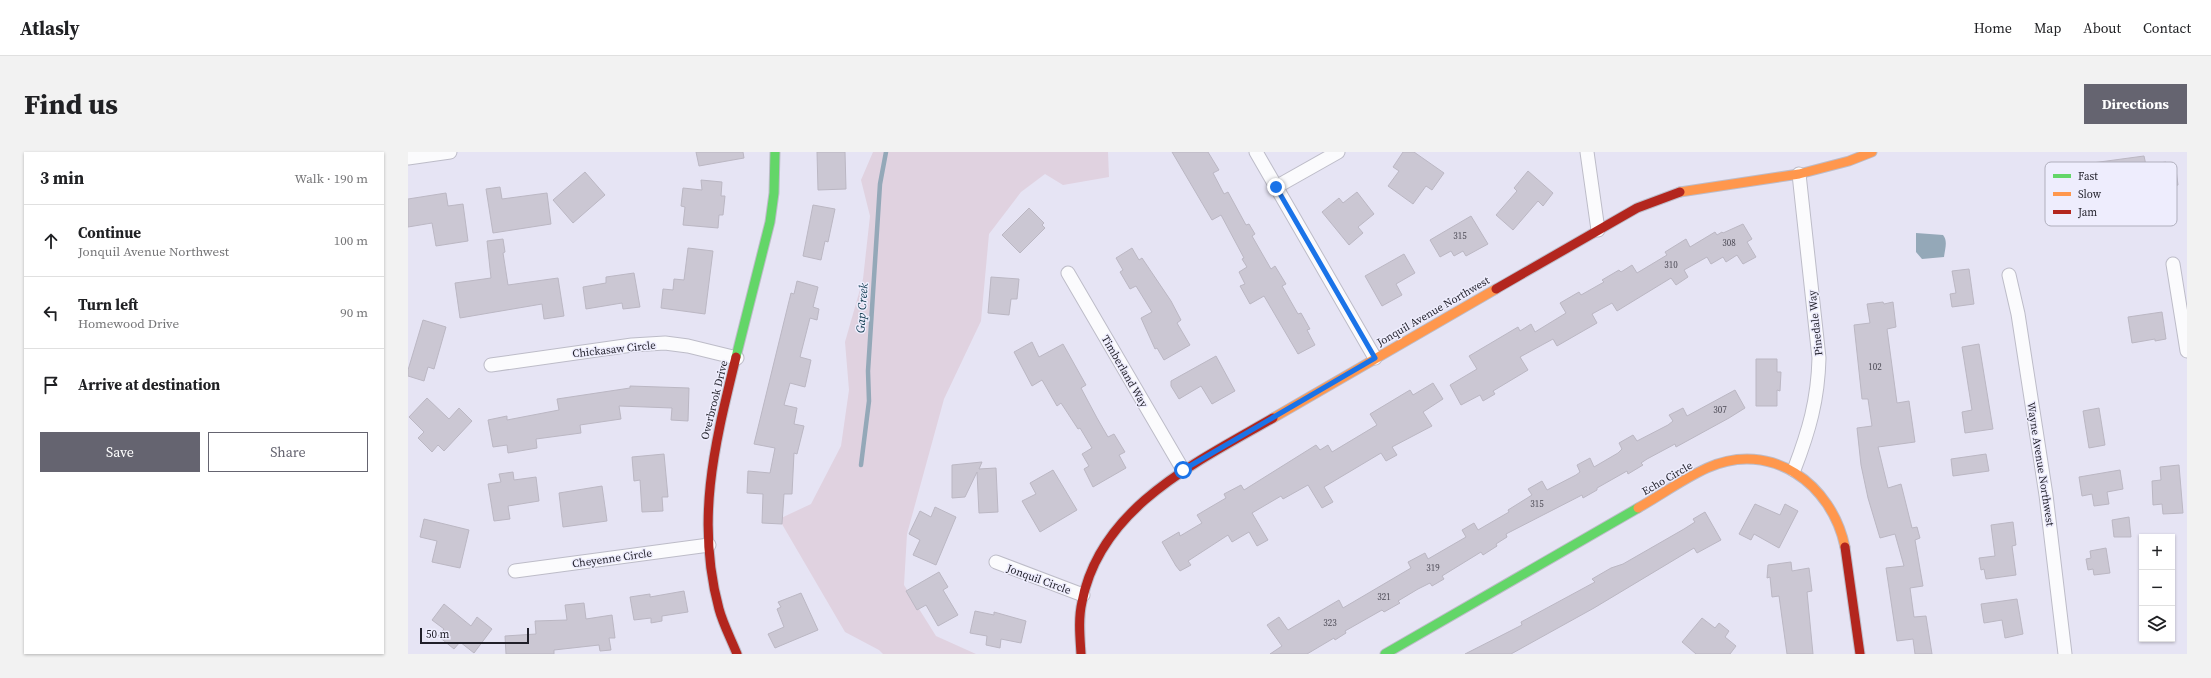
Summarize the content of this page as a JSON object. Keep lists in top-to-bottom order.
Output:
{
  "streets": {
    "street": [
      "Jonquil Avenue Northwest",
      "Pinedale Way",
      "Chickasaw Circle",
      "Timberland Way",
      "Overbrook Drive",
      "Wayne Avenue Northwest",
      "Echo Circle",
      "Cheyenne Circle",
      "Jonquil Circle"
    ]
  },
  "crossings": [
    ["Jonquil Avenue Northwest", "Pinedale Way"],
    ["Jonquil Avenue Northwest", "Timberland Way"],
    ["Jonquil Avenue Northwest", "Jonquil Circle"],
    ["Pinedale Way", "Echo Circle"],
    ["Chickasaw Circle", "Overbrook Drive"],
    ["Overbrook Drive", "Cheyenne Circle"]
  ],
  "water": ["Gap Creek"],
  "house_numbers": [
    "315",
    "308",
    "310",
    "102",
    "307",
    "315",
    "319",
    "321",
    "323"
  ],
  "legend": ["Fast", "Slow", "Jam"],
  "scale_bar": "50 m",
  "page": {
    "header": "Atlasly",
    "nav": [
      "Home",
      "Map",
      "About",
      "Contact"
    ],
    "buttons": [
      "Directions",
      ["Save", "Share"]
    ],
    "title": "Find us",
    "heading": ["3 min", "Walk · 190 m"],
    "list": [
      ["Continue", "Jonquil Avenue Northwest", "100 m"],
      ["Turn left", "Homewood Drive", "90 m"],
      "Arrive at destination"
    ],
    "map_buttons": ["+", "−"],
    "scale": "50 m"
  }
}
